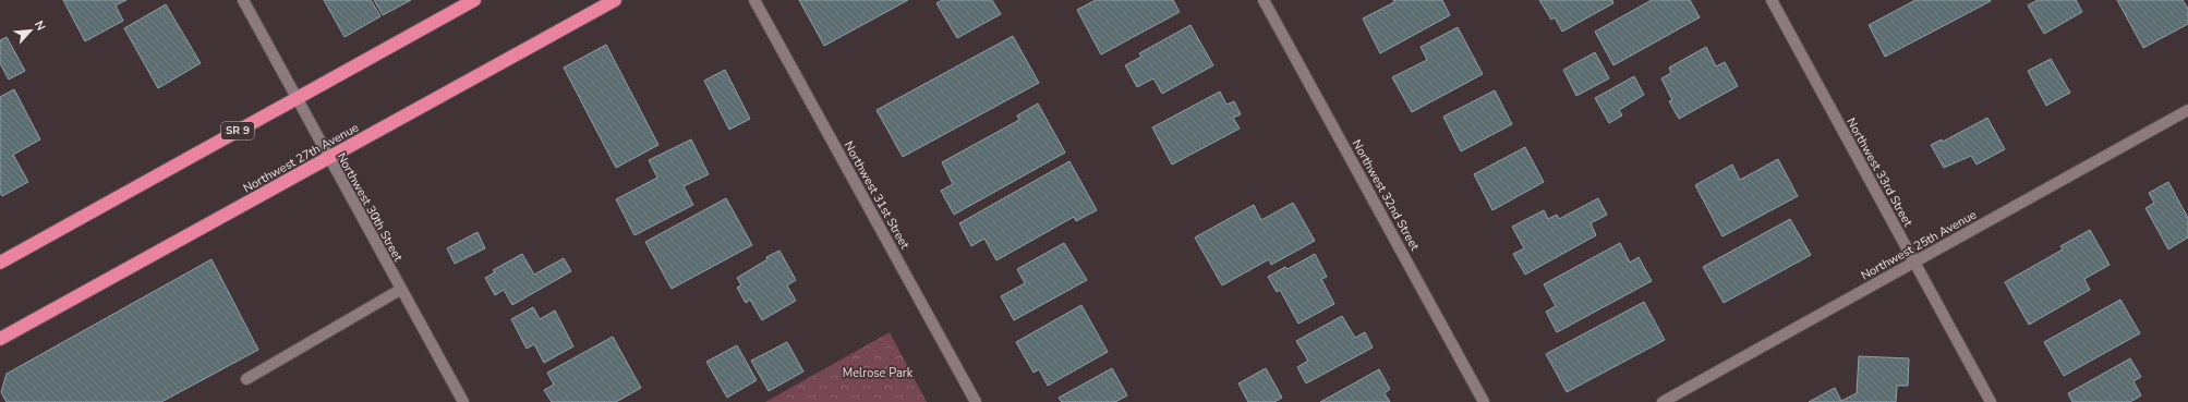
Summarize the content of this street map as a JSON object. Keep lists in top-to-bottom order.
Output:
{
  "streets": {
    "highway": ["SR 9", "Northwest 27th Avenue"],
    "street": [
      "Northwest 33rd Street",
      "Northwest 31st Street",
      "Northwest 32nd Street",
      "Northwest 30th Street",
      "Northwest 25th Avenue"
    ]
  },
  "crossings": [
    ["SR 9", "Northwest 30th Street"],
    ["Northwest 27th Avenue", "Northwest 30th Street"],
    ["Northwest 33rd Street", "Northwest 25th Avenue"]
  ],
  "parks": ["Melrose Park"],
  "north": "top right"
}
